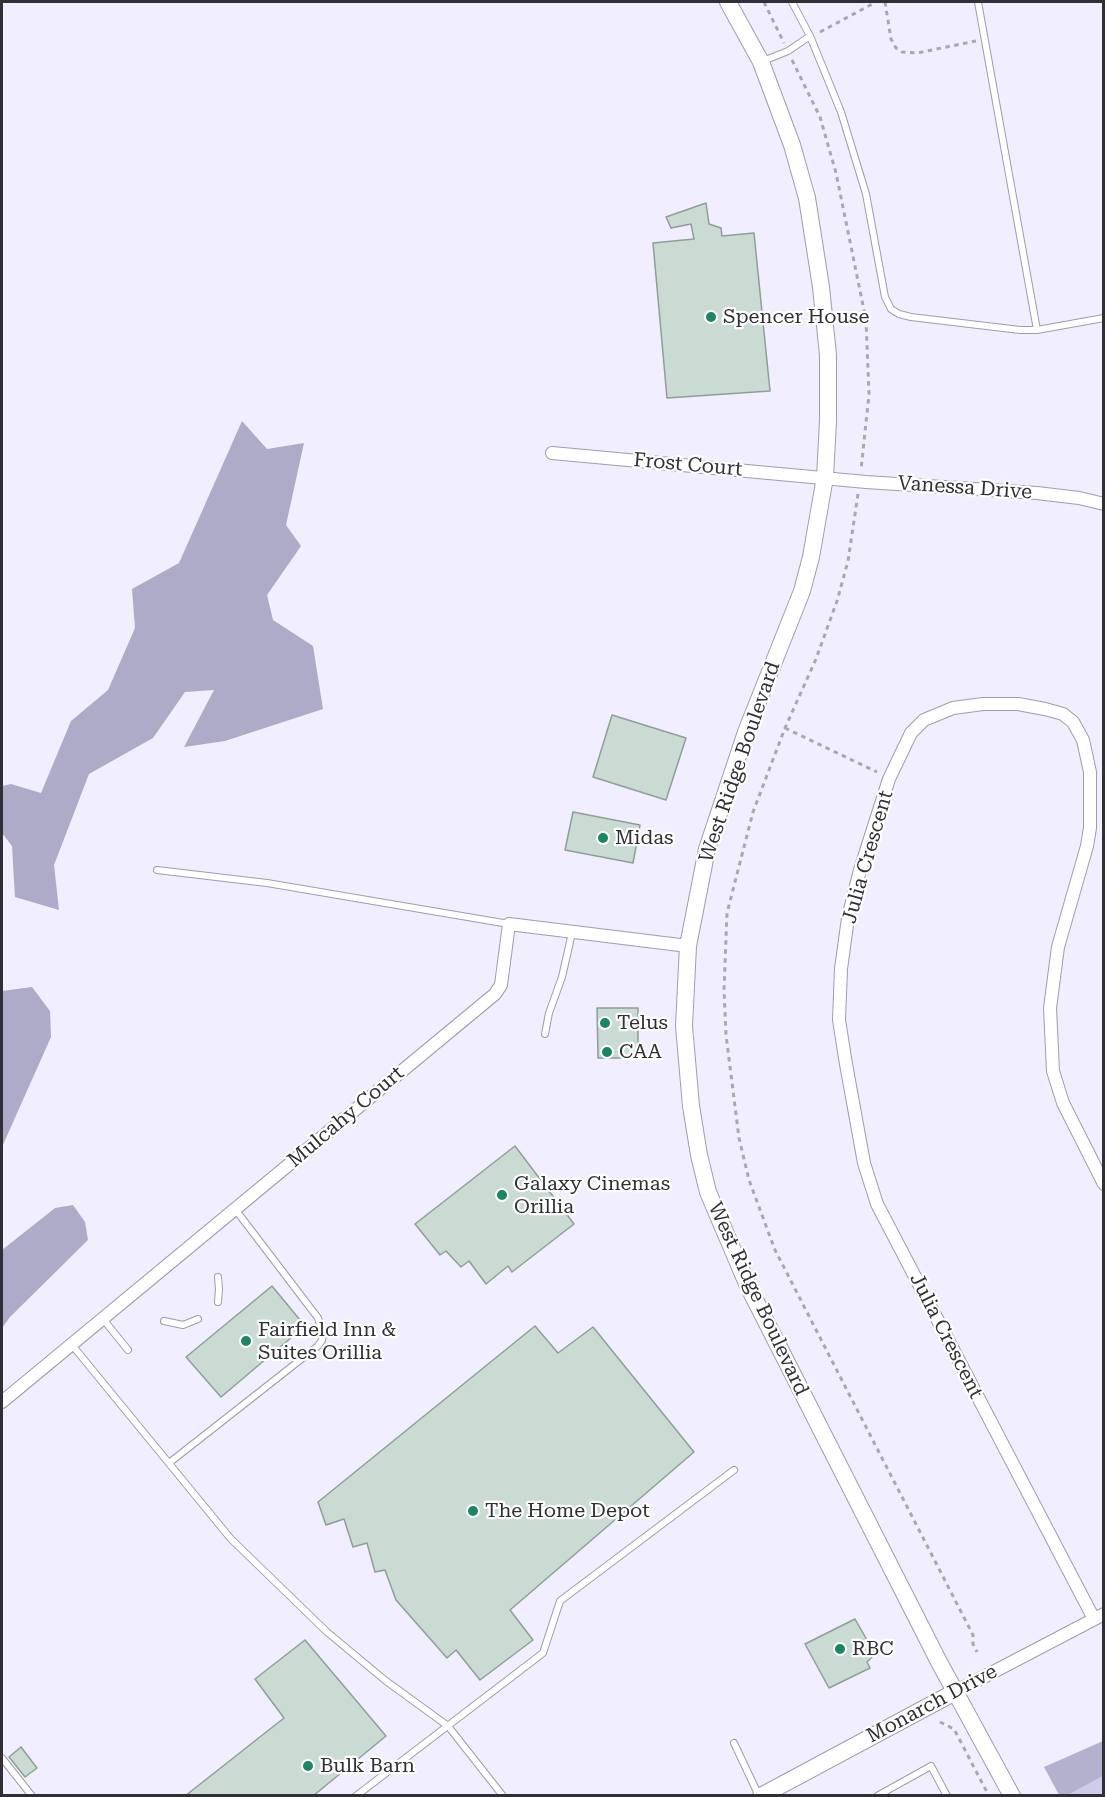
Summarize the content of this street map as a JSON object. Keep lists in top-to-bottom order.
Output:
{
  "streets": {
    "street": [
      "Frost Court",
      "Vanessa Drive",
      "West Ridge Boulevard",
      "Julia Crescent",
      "Mulcahy Court",
      "Monarch Drive"
    ]
  },
  "crossings": [
    ["Frost Court", "Vanessa Drive"],
    ["Frost Court", "West Ridge Boulevard"],
    ["Vanessa Drive", "West Ridge Boulevard"],
    ["West Ridge Boulevard", "Monarch Drive"],
    ["Julia Crescent", "Monarch Drive"]
  ],
  "places": [
    "Spencer House",
    "Midas",
    "Telus",
    "CAA",
    "Galaxy Cinemas Orillia",
    "Fairfield Inn & Suites Orillia",
    "The Home Depot",
    "RBC",
    "Bulk Barn"
  ]
}
